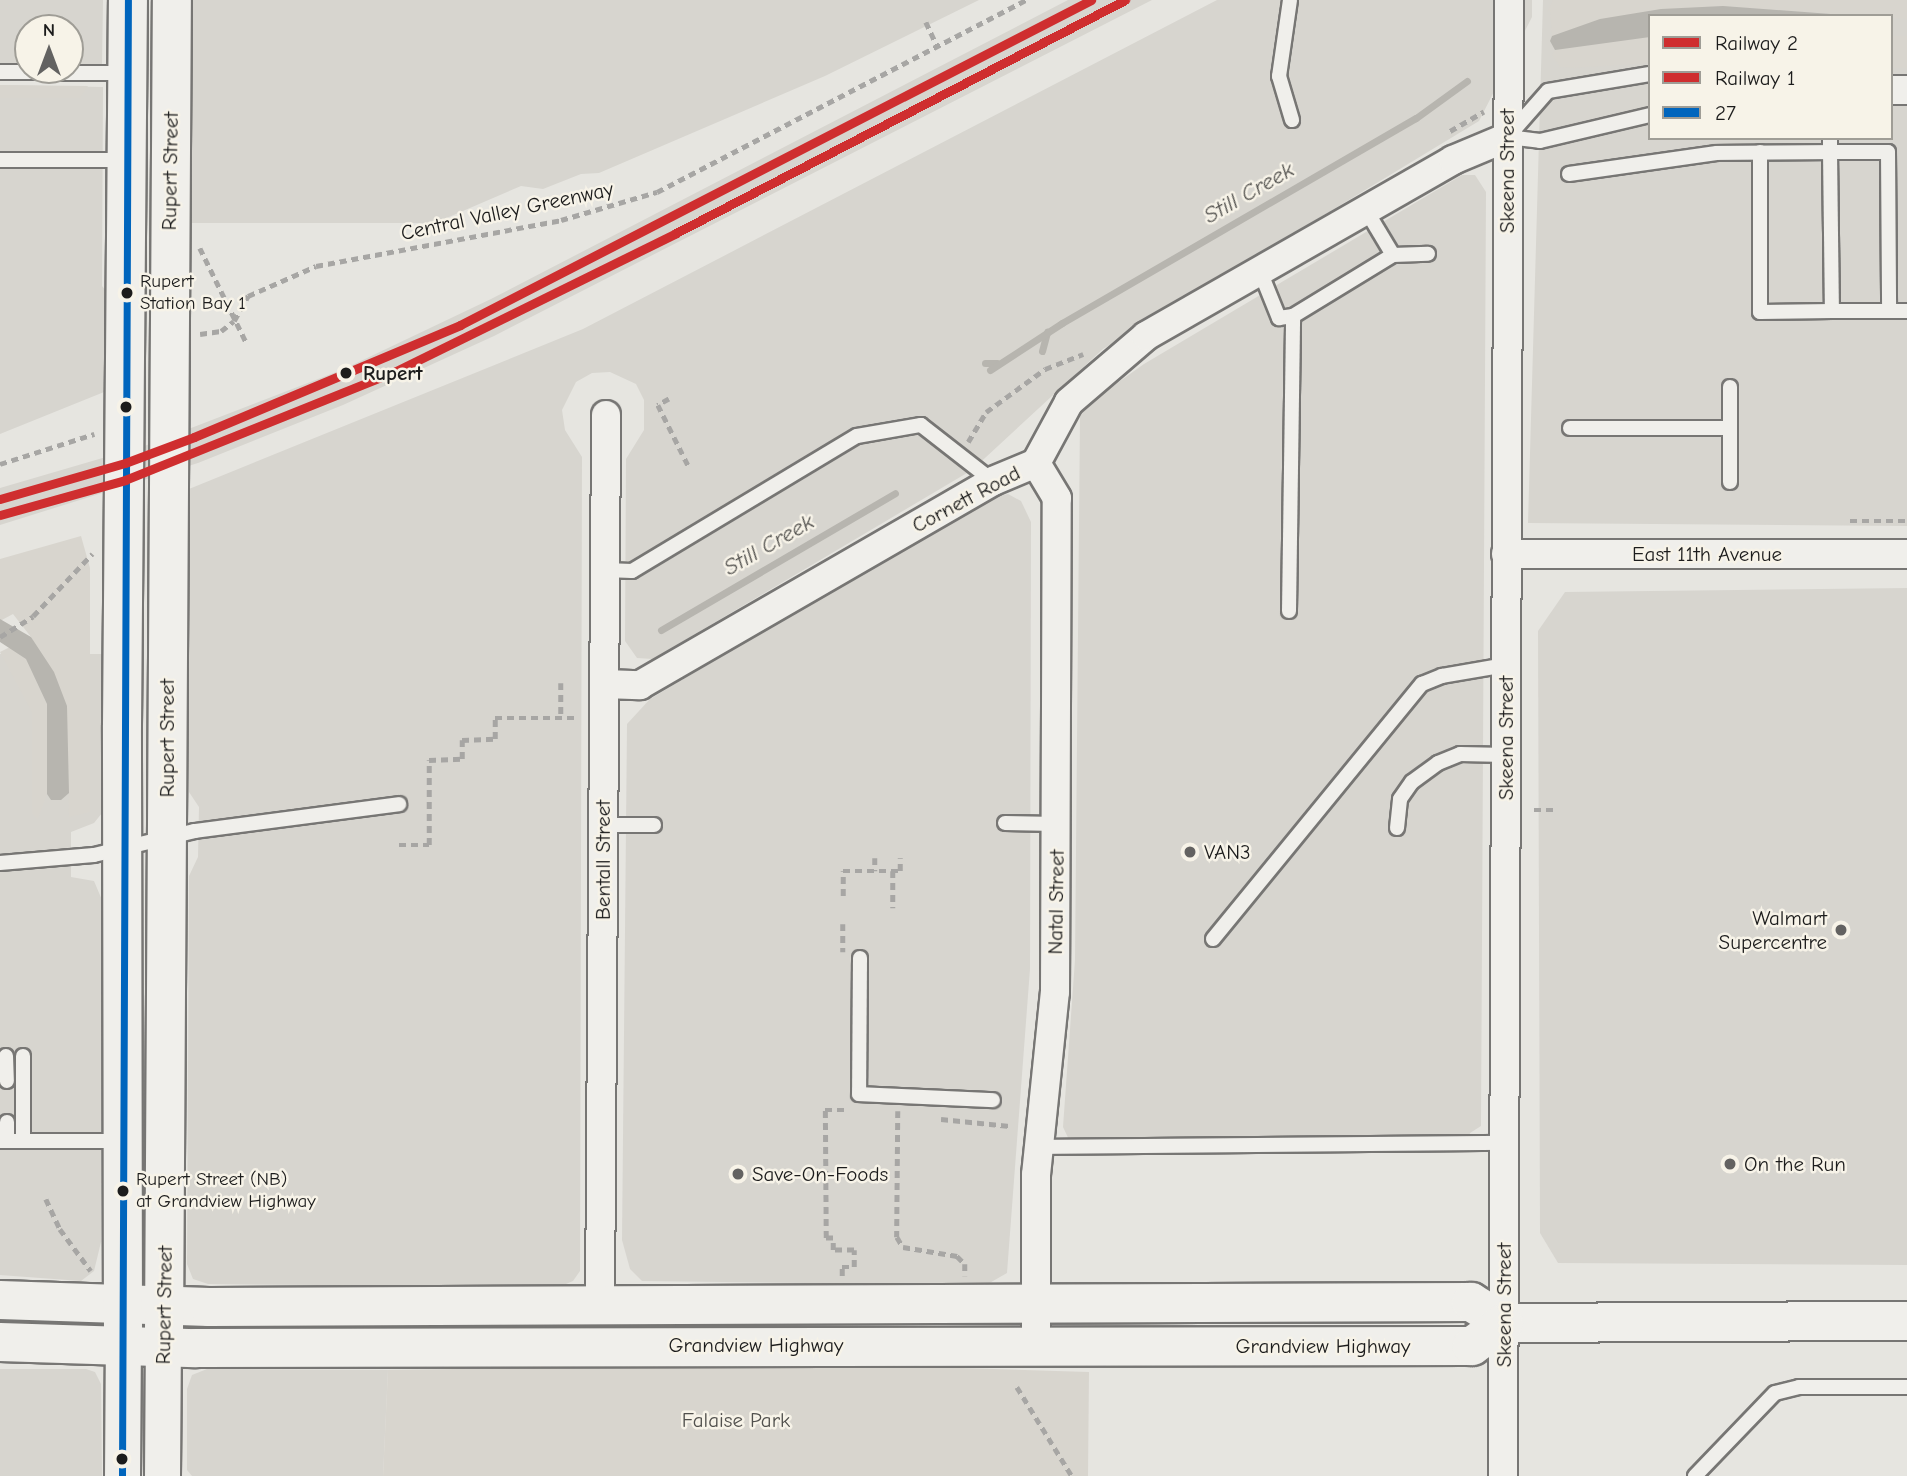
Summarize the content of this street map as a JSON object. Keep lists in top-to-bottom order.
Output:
{
  "streets": {
    "main road": ["Rupert Street", "Grandview Highway"],
    "street": [
      "Skeena Street",
      "Cornett Road",
      "East 11th Avenue",
      "Bentall Street",
      "Natal Street"
    ],
    "path": ["Central Valley Greenway"]
  },
  "crossings": [
    ["Rupert Street", "Grandview Highway"],
    ["Skeena Street", "Cornett Road"],
    ["Skeena Street", "East 11th Avenue"],
    ["Skeena Street", "Grandview Highway"],
    ["Cornett Road", "Bentall Street"],
    ["Cornett Road", "Natal Street"],
    ["Bentall Street", "Grandview Highway"],
    ["Natal Street", "Grandview Highway"]
  ],
  "water": ["Still Creek"],
  "parks": ["Falaise Park"],
  "places": [
    "Rupert Station Bay 1",
    "Rupert",
    "VAN3",
    "Walmart Supercentre",
    "On the Run",
    "Save-On-Foods",
    "Rupert Street (NB) at Grandview Highway"
  ],
  "lines": ["rail line 2", "rail line 1", "transit line 27"],
  "legend": ["Railway 2", "Railway 1", "27"],
  "north": "top"
}
